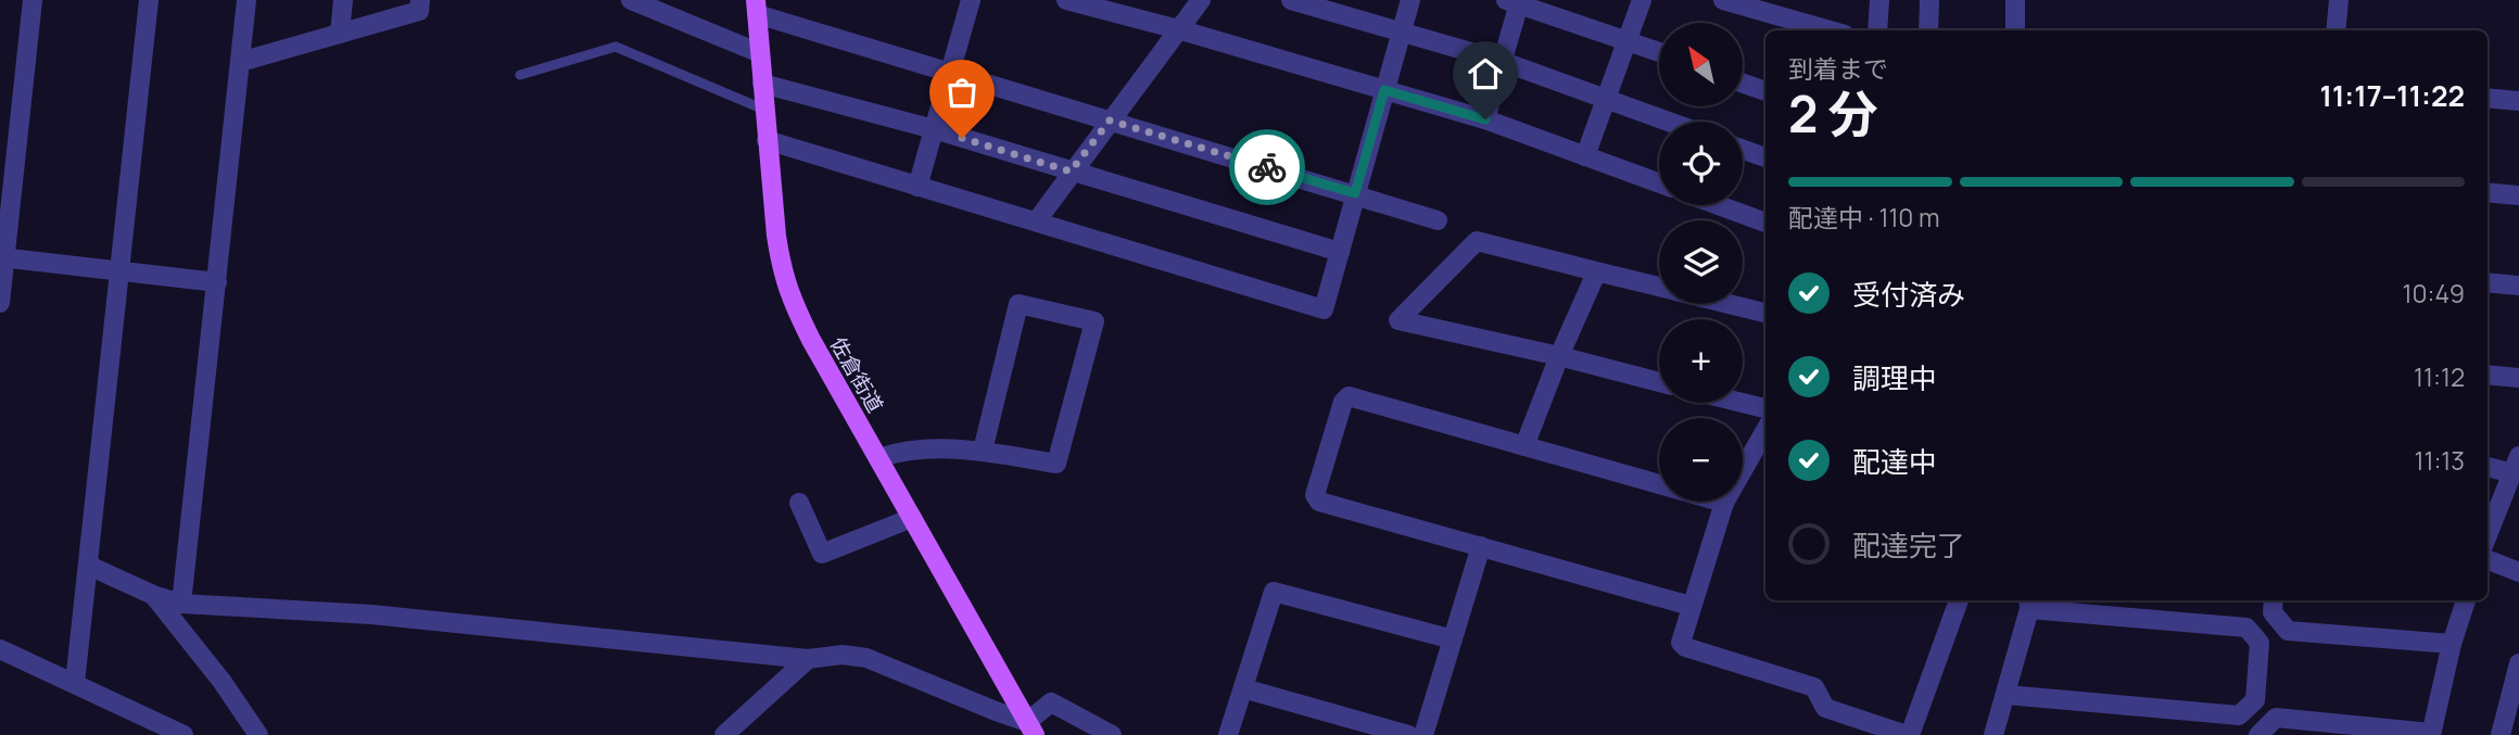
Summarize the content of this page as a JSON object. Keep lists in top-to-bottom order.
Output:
{
  "streets": {
    "main road": ["佐倉街道"]
  },
  "north": "top left",
  "page": {
    "map_buttons": ["+", "−"],
    "heading": ["2 分", "到着まで", "11:17–11:22"],
    "bar": "配達中 · 110 m",
    "list": [
      ["受付済み", "10:49"],
      ["調理中", "11:12"],
      ["配達中", "11:13"],
      "配達完了"
    ]
  }
}
